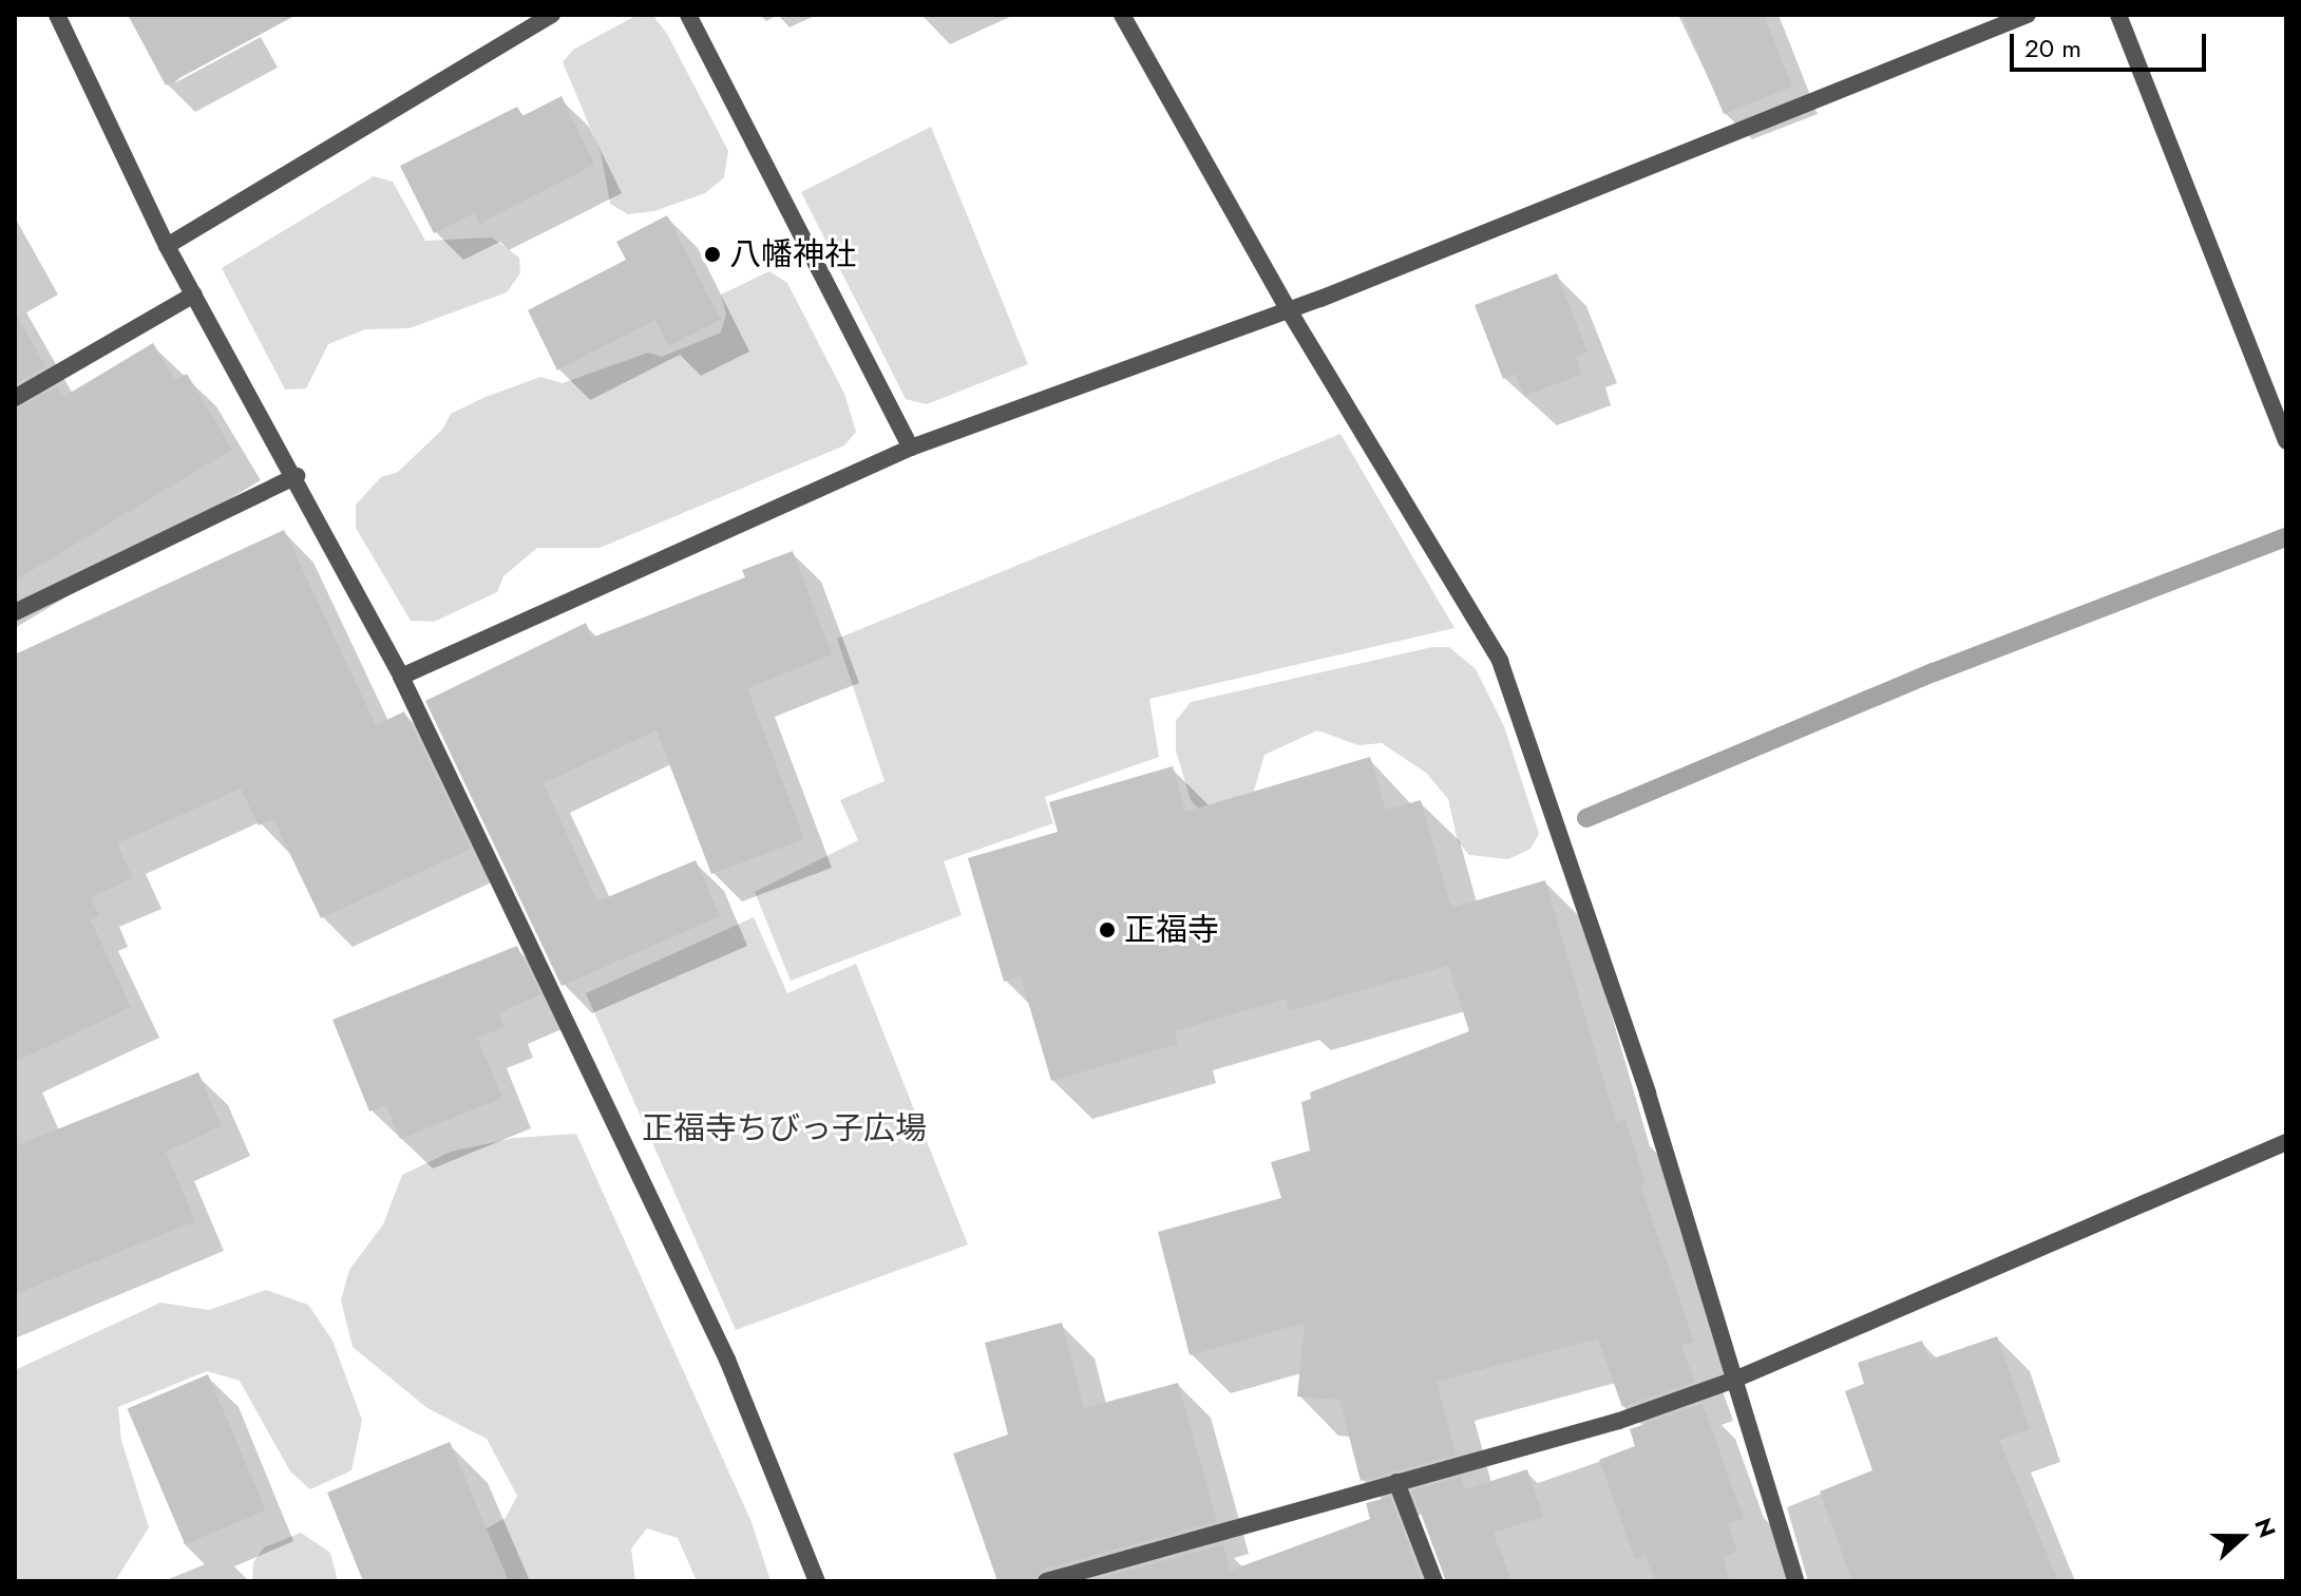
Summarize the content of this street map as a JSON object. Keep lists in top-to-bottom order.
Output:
{
  "parks": ["正福寺ちびっ子広場"],
  "places": ["八幡神社", "正福寺"],
  "scale_bar": "20 m",
  "north": "right"
}
